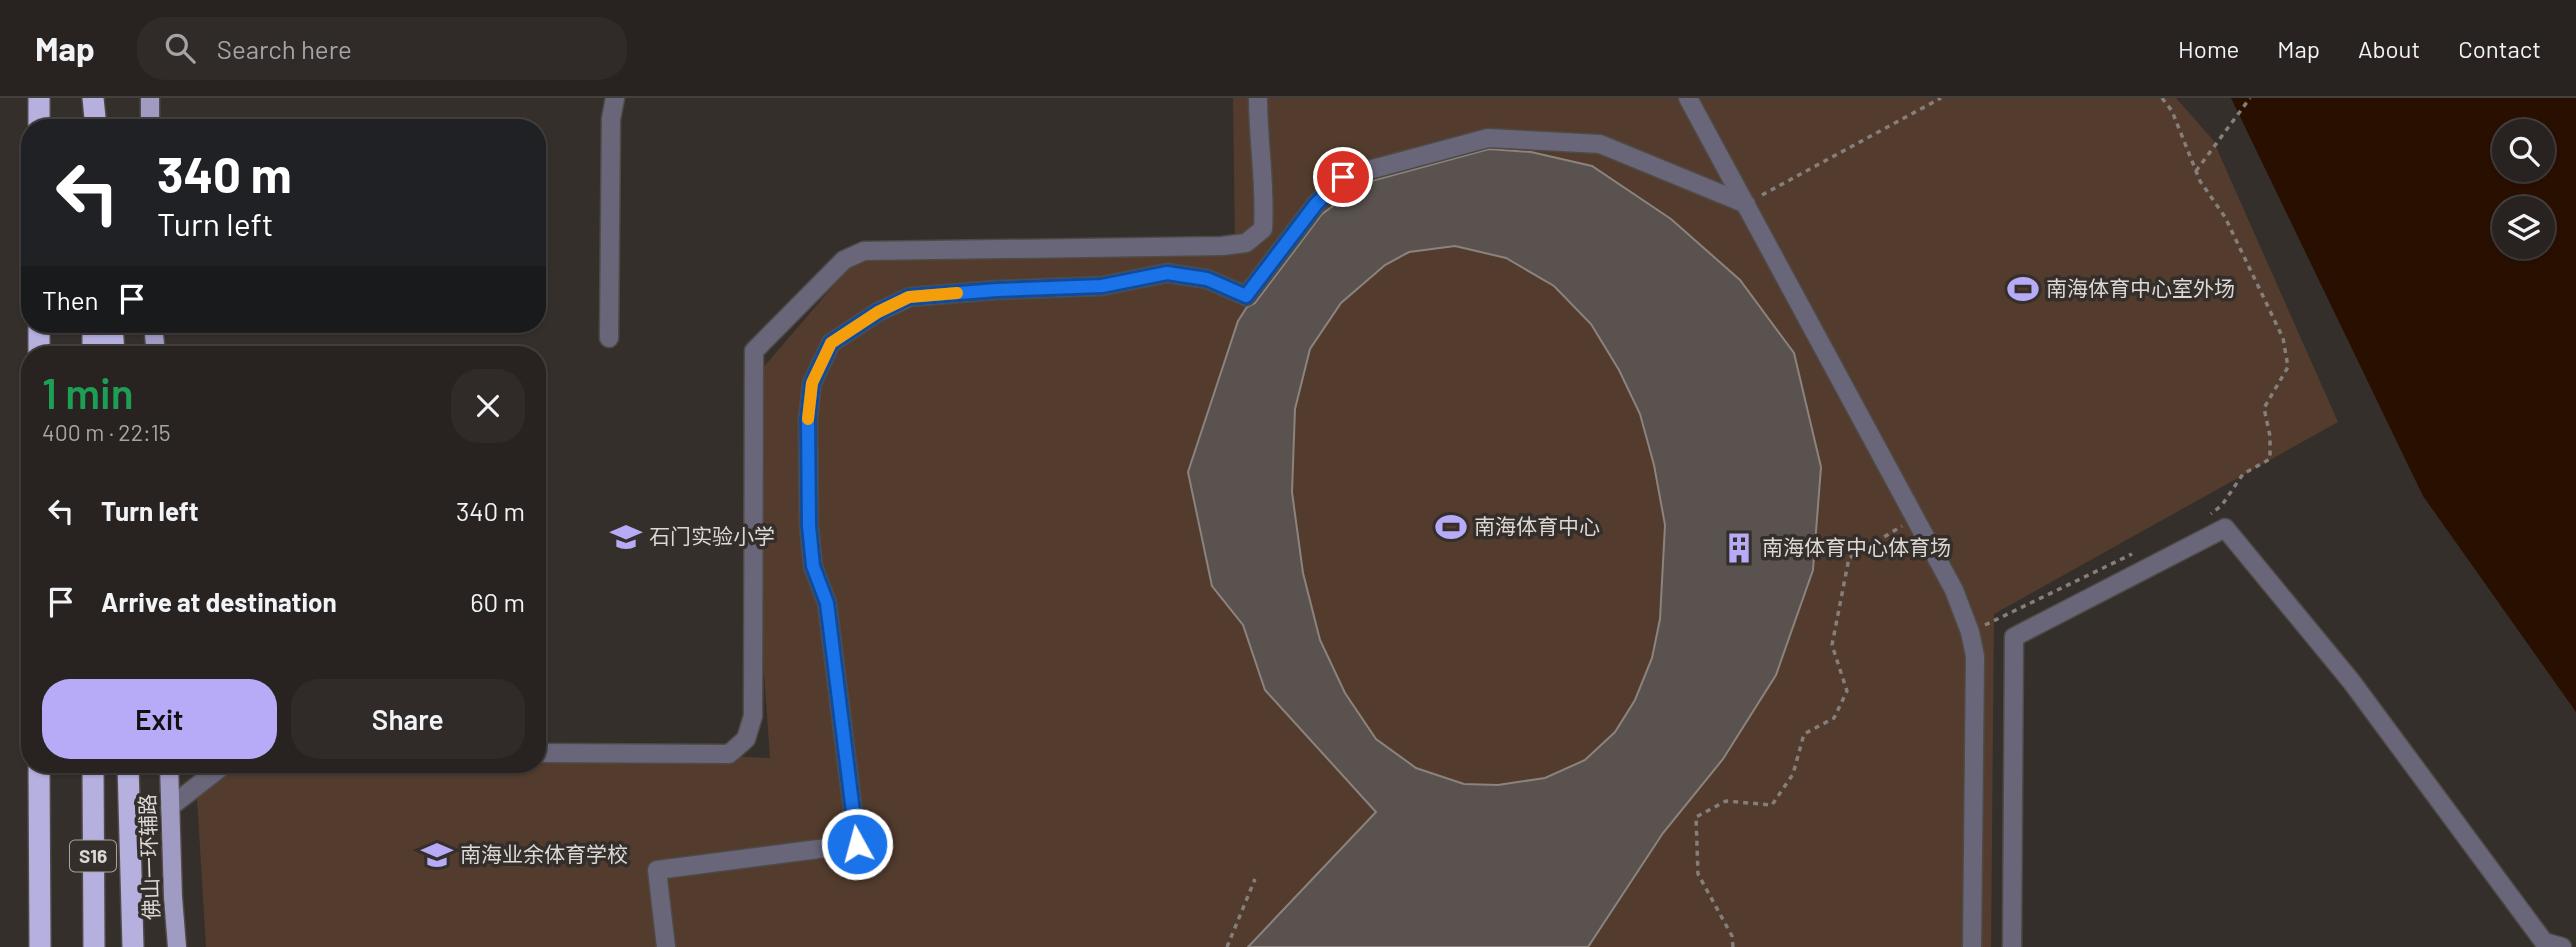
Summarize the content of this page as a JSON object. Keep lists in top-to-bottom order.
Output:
{
  "streets": {
    "highway": ["S16"],
    "main road": ["佛山一环辅路"]
  },
  "places": {
    "sports": ["南海体育中心室外场", "南海体育中心"],
    "school or university": ["石门实验小学", "南海业余体育学校"],
    "building": ["南海体育中心体育场"]
  },
  "page": {
    "header": "Map",
    "search": "Search here",
    "nav": [
      "Home",
      "Map",
      "About",
      "Contact"
    ],
    "turn": ["340 m", "Turn left"],
    "then": "Then",
    "heading": ["1 min", "400 m · 22:15"],
    "list": [
      {
        "name": "Turn left",
        "value": "340 m"
      },
      {
        "name": "Arrive at destination",
        "value": "60 m"
      }
    ],
    "buttons": ["Exit", "Share"]
  }
}
